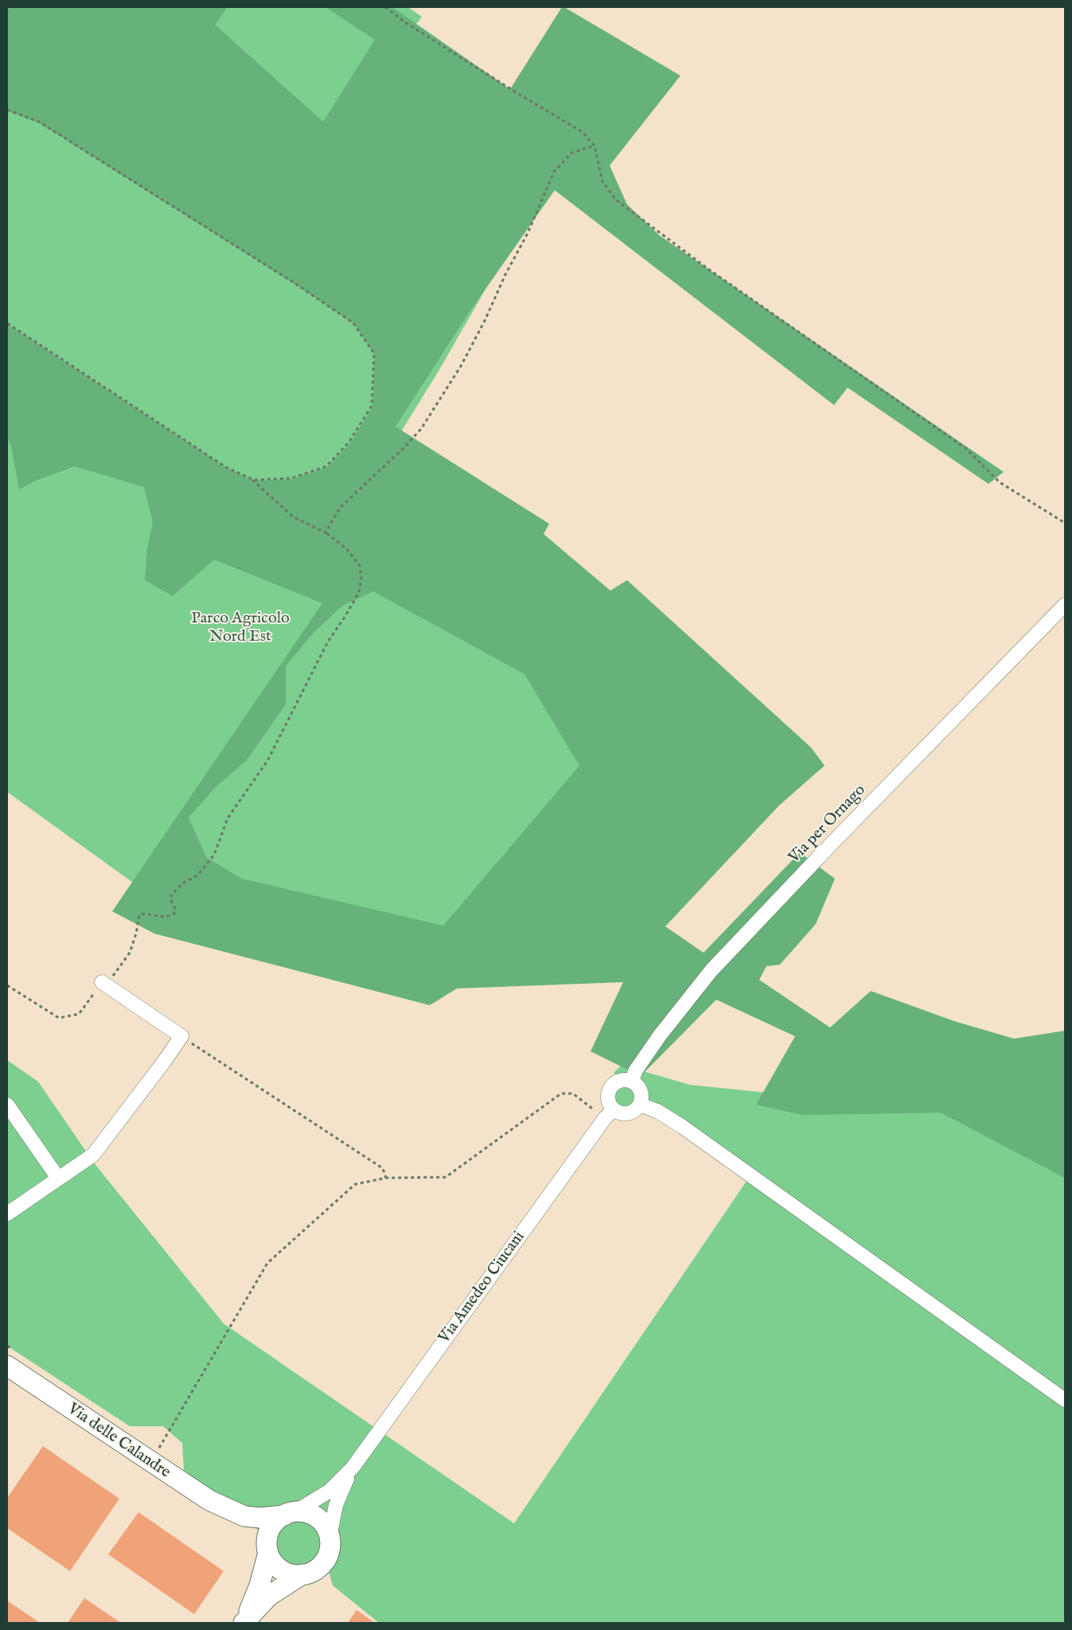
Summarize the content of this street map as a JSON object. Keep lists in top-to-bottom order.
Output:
{
  "streets": {
    "main road": ["Via Amedeo Ciucani", "Via delle Calandre"],
    "street": ["Via per Ornago"]
  },
  "crossings": [
    ["Via per Ornago", "Via Amedeo Ciucani"],
    ["Via Amedeo Ciucani", "Via delle Calandre"]
  ],
  "parks": ["Parco Agricolo Nord Est"]
}
